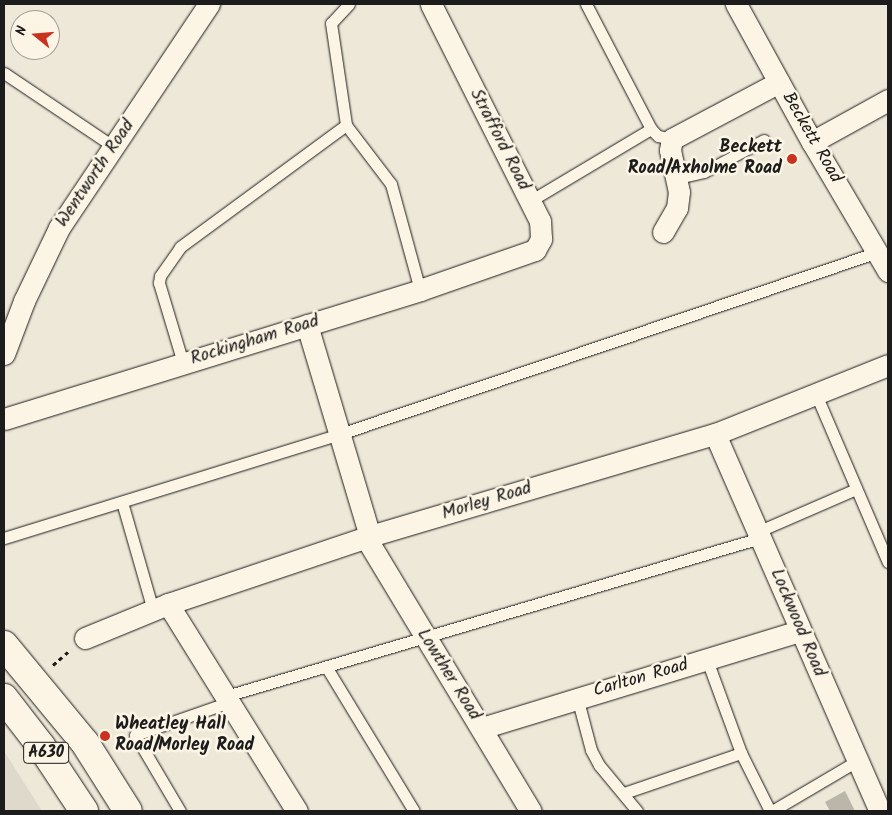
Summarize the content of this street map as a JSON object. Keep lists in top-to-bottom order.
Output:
{
  "streets": {
    "highway": ["A630"],
    "street": [
      "Beckett Road",
      "Strafford Road",
      "Wentworth Road",
      "Rockingham Road",
      "Morley Road",
      "Lockwood Road",
      "Lowther Road",
      "Carlton Road"
    ]
  },
  "crossings": [
    ["Strafford Road", "Rockingham Road"],
    ["Rockingham Road", "Lowther Road"],
    ["Morley Road", "Lockwood Road"],
    ["Morley Road", "Lowther Road"],
    ["Lockwood Road", "Carlton Road"],
    ["Lowther Road", "Carlton Road"]
  ],
  "places": ["Beckett Road/Axholme Road", "Wheatley Hall Road/Morley Road"],
  "north": "left"
}
